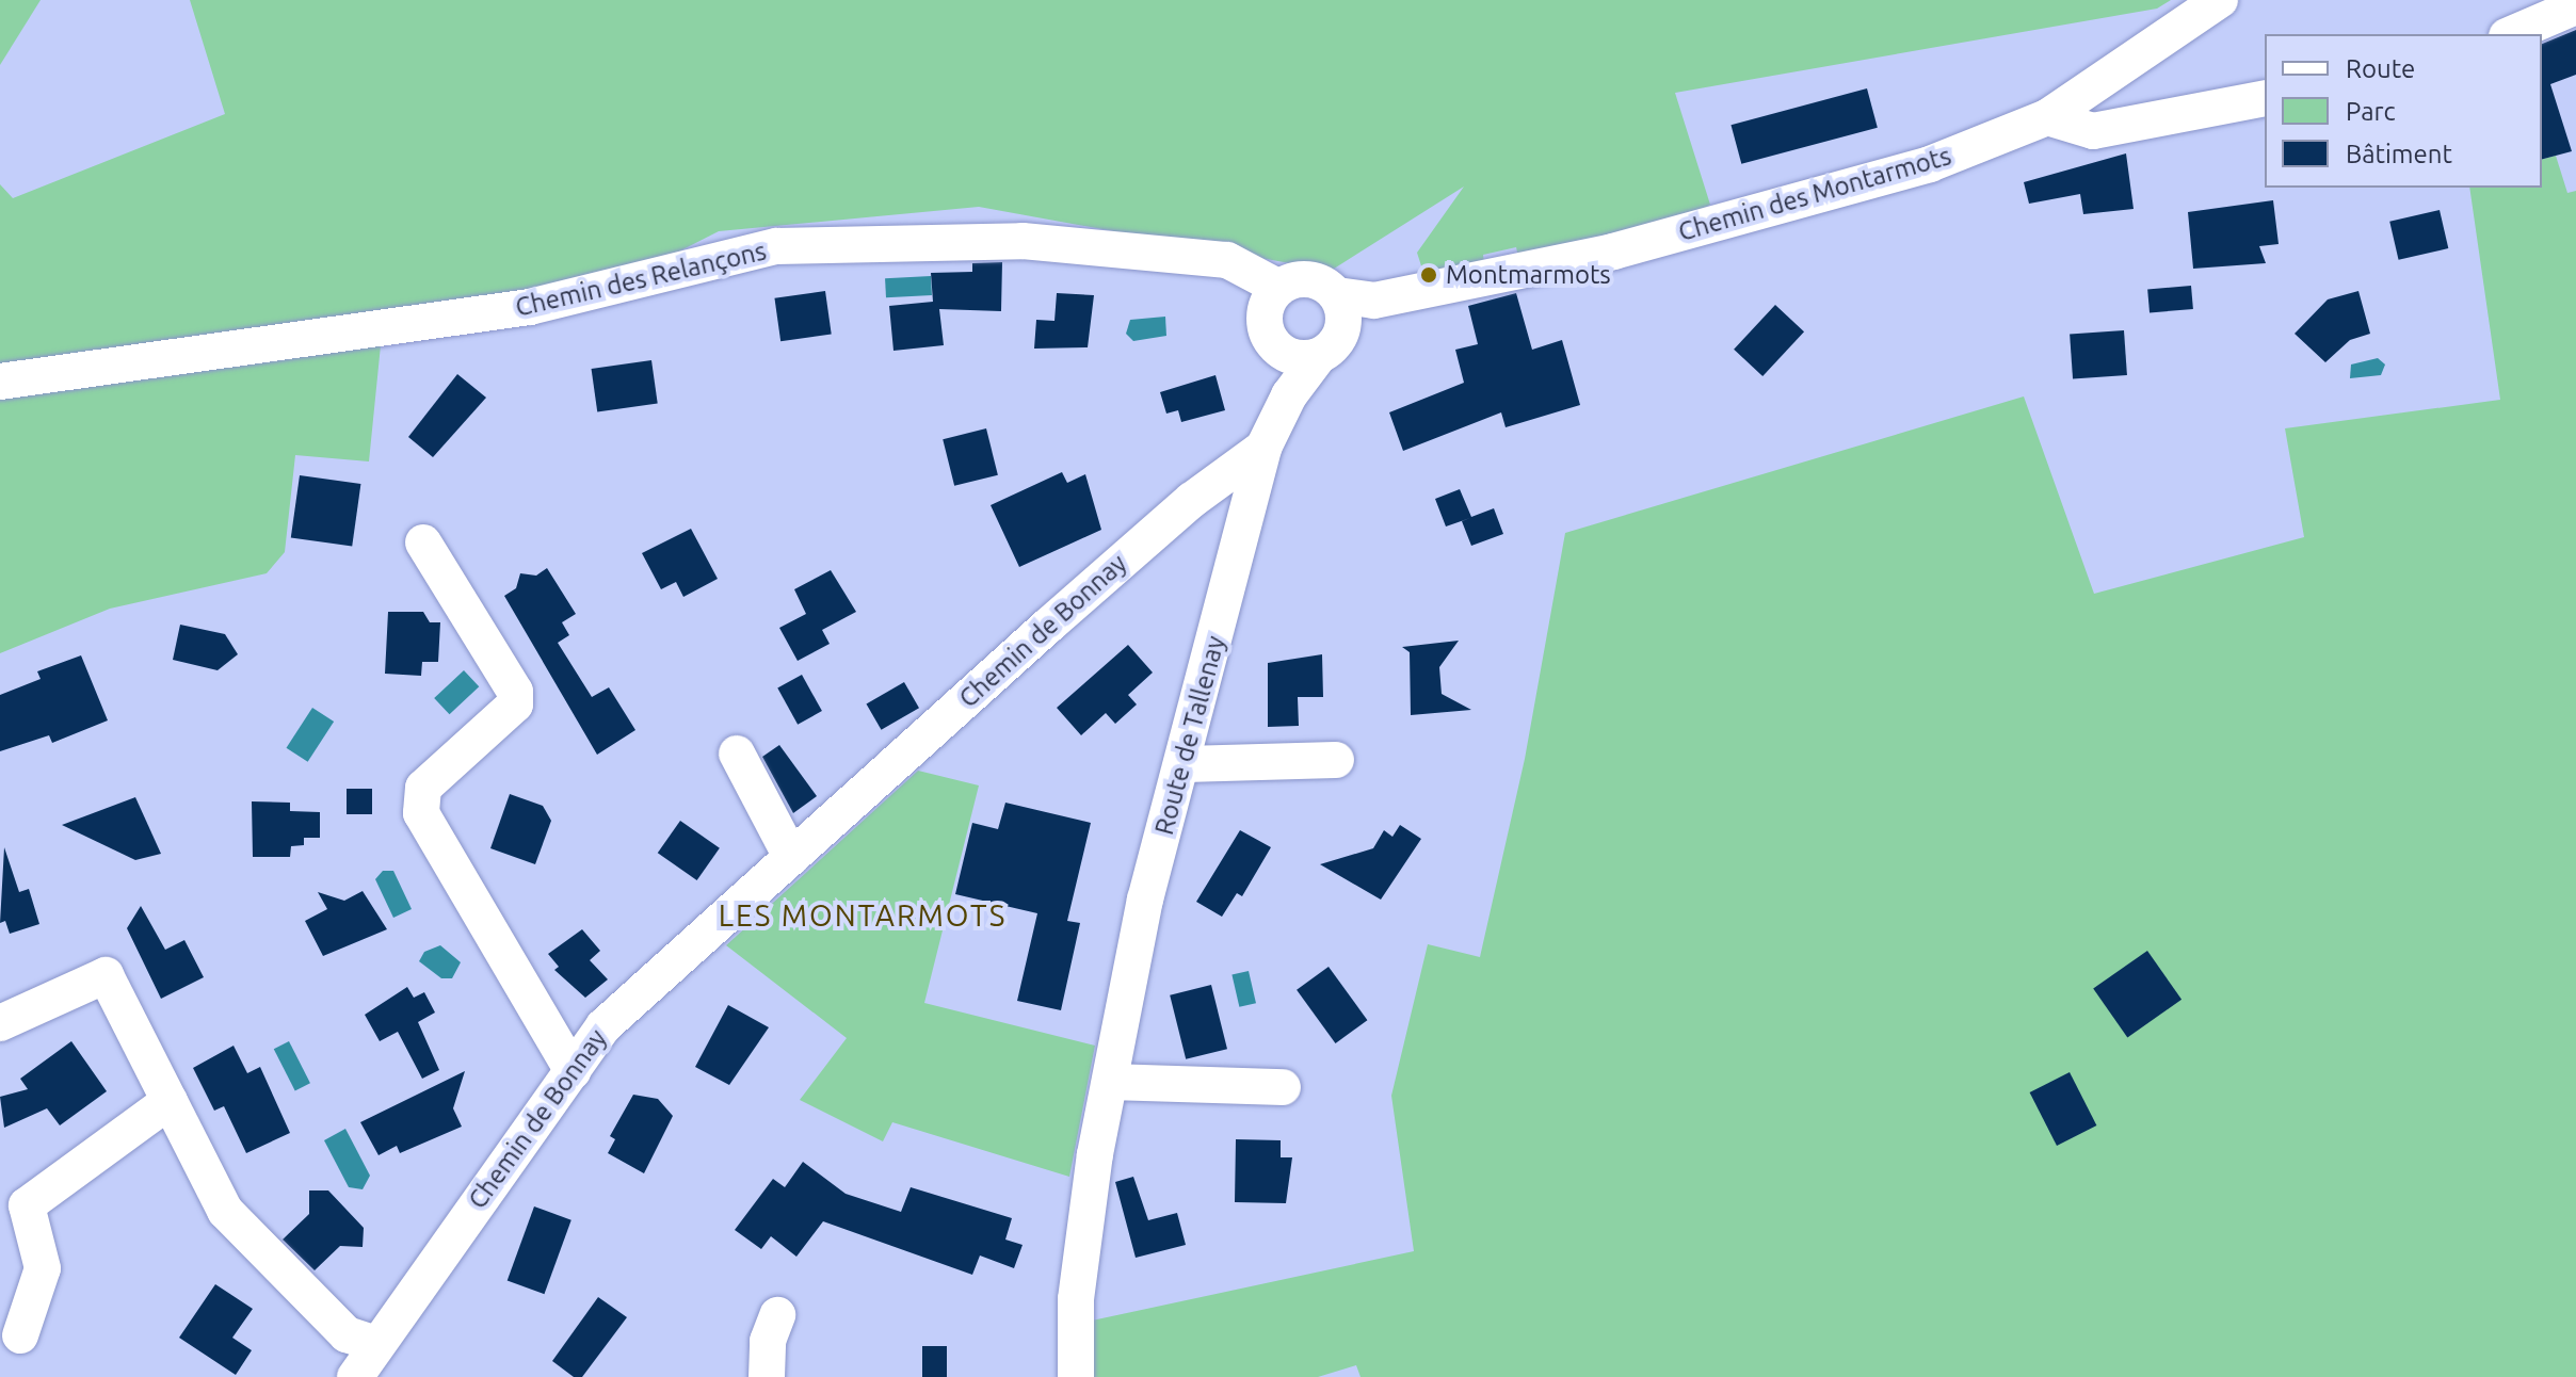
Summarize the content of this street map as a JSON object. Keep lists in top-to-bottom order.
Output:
{
  "streets": {
    "street": [
      "Chemin des Montarmots",
      "Chemin des Relançons",
      "Chemin de Bonnay",
      "Route de Tallenay"
    ]
  },
  "crossings": [
    ["Chemin des Montarmots", "Chemin des Relançons"],
    ["Chemin des Montarmots", "Route de Tallenay"],
    ["Chemin des Relançons", "Route de Tallenay"],
    ["Chemin de Bonnay", "Route de Tallenay"]
  ],
  "districts": ["LES MONTARMOTS"],
  "places": ["Montmarmots"],
  "legend": ["Route", "Parc", "Bâtiment"]
}
